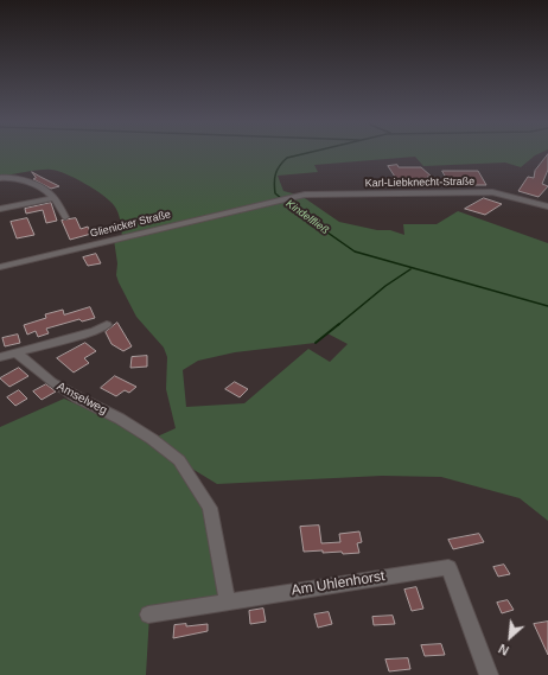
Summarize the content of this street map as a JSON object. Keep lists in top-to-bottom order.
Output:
{
  "streets": {
    "street": [
      "Karl-Liebknecht-Straße",
      "Glienicker Straße",
      "Amselweg",
      "Am Uhlenhorst"
    ]
  },
  "crossings": [
    ["Karl-Liebknecht-Straße", "Glienicker Straße"],
    ["Amselweg", "Am Uhlenhorst"]
  ],
  "water": ["Kindelfließ"],
  "north": "bottom left"
}
